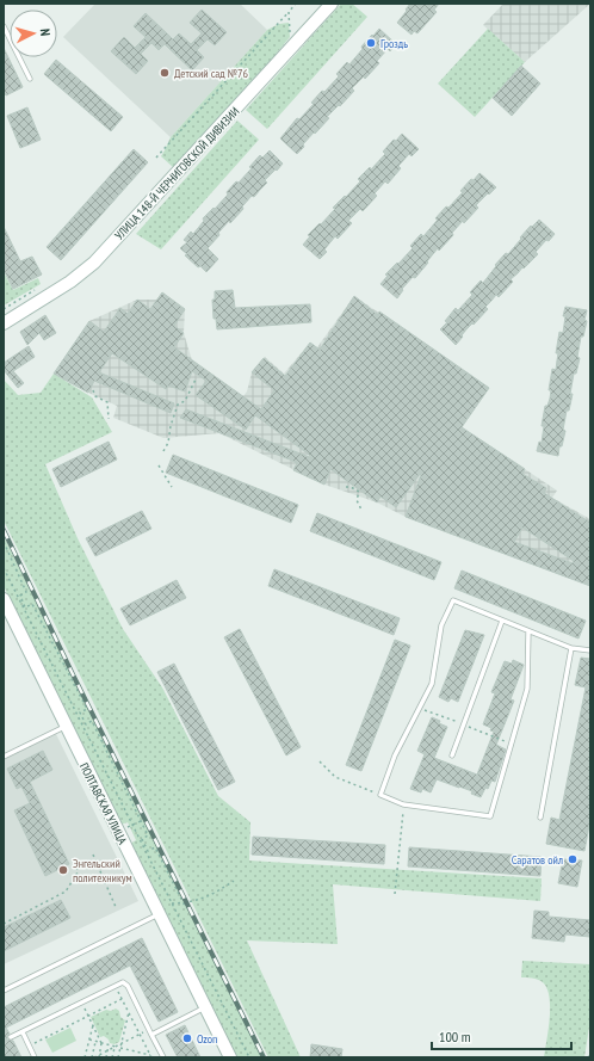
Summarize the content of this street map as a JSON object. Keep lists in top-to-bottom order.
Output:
{
  "streets": {
    "street": ["УЛИЦА 148-Й ЧЕРНИГОВСКОЙ ДИВИЗИИ", "ПОЛТАВСКАЯ УЛИЦА"]
  },
  "places": [
    "Гроздь",
    "Детский сад №76",
    "Саратов ойл",
    "Энгельский политехникум",
    "Ozon"
  ],
  "scale_bar": "100 m",
  "north": "right"
}
